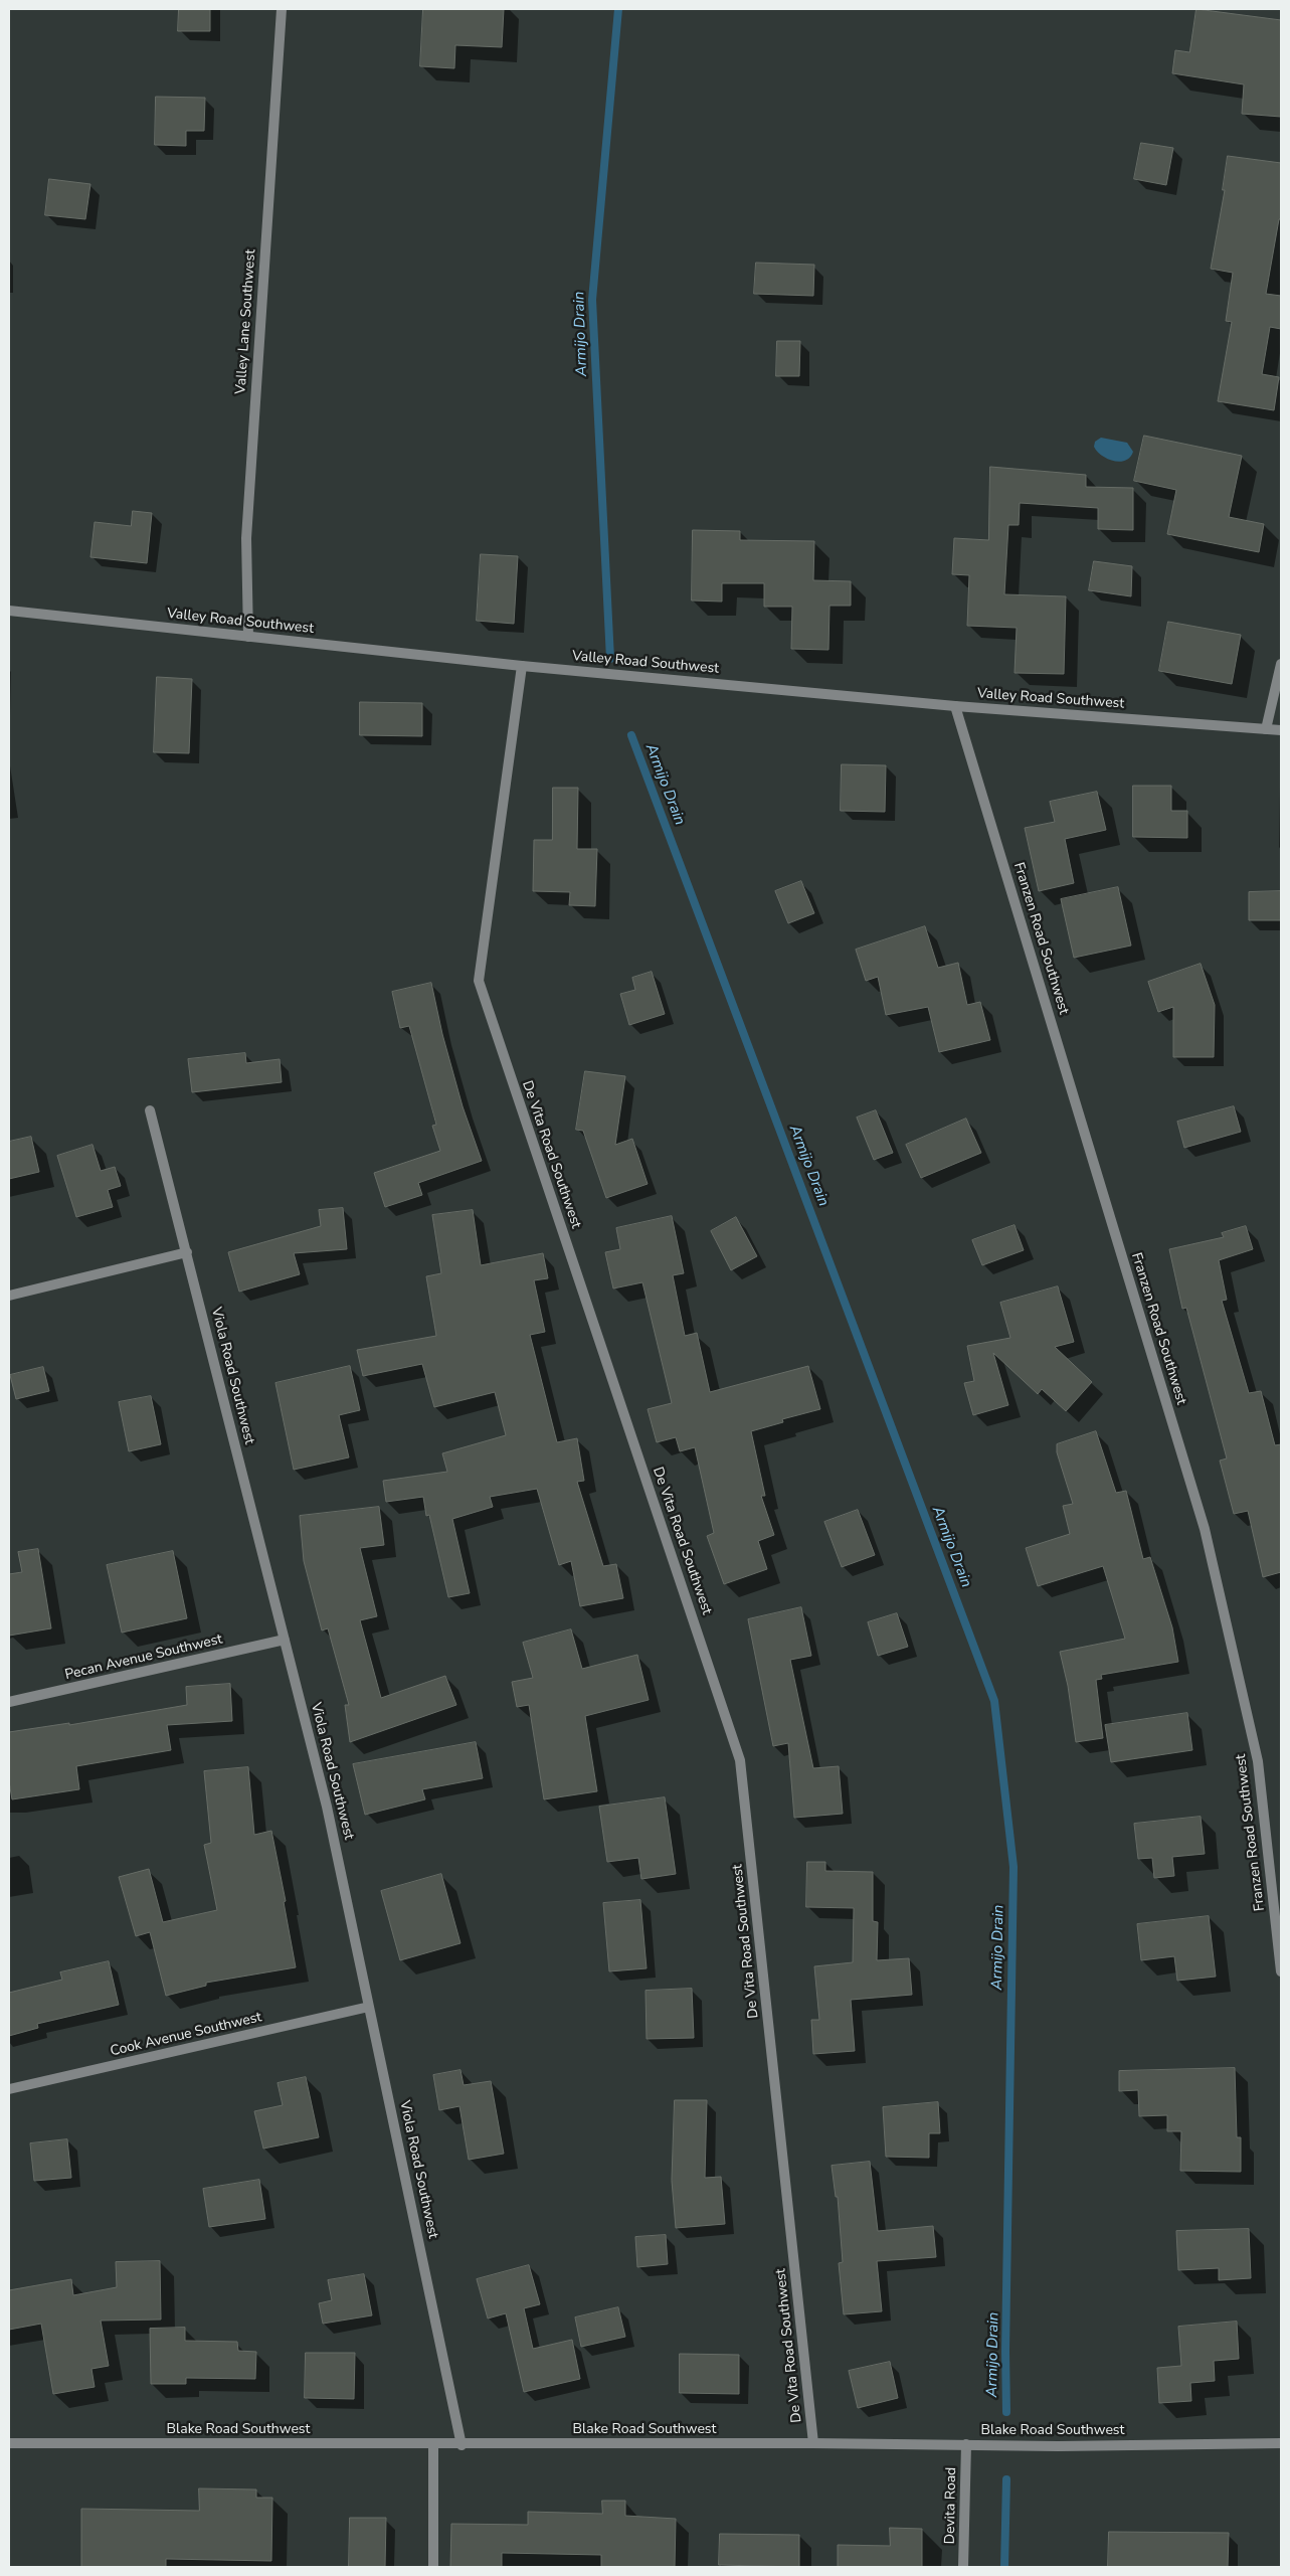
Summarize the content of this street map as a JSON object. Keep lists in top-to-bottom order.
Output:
{
  "streets": {
    "street": [
      "Valley Lane Southwest",
      "Valley Road Southwest",
      "Franzen Road Southwest",
      "De Vita Road Southwest",
      "Viola Road Southwest",
      "Pecan Avenue Southwest",
      "Cook Avenue Southwest",
      "Blake Road Southwest",
      "Devita Road"
    ]
  },
  "crossings": [
    ["Valley Lane Southwest", "Valley Road Southwest"],
    ["Valley Road Southwest", "Franzen Road Southwest"],
    ["Valley Road Southwest", "De Vita Road Southwest"],
    ["De Vita Road Southwest", "Blake Road Southwest"],
    ["Viola Road Southwest", "Pecan Avenue Southwest"],
    ["Viola Road Southwest", "Cook Avenue Southwest"],
    ["Viola Road Southwest", "Blake Road Southwest"],
    ["Blake Road Southwest", "Devita Road"]
  ],
  "water": ["Armijo Drain"]
}
